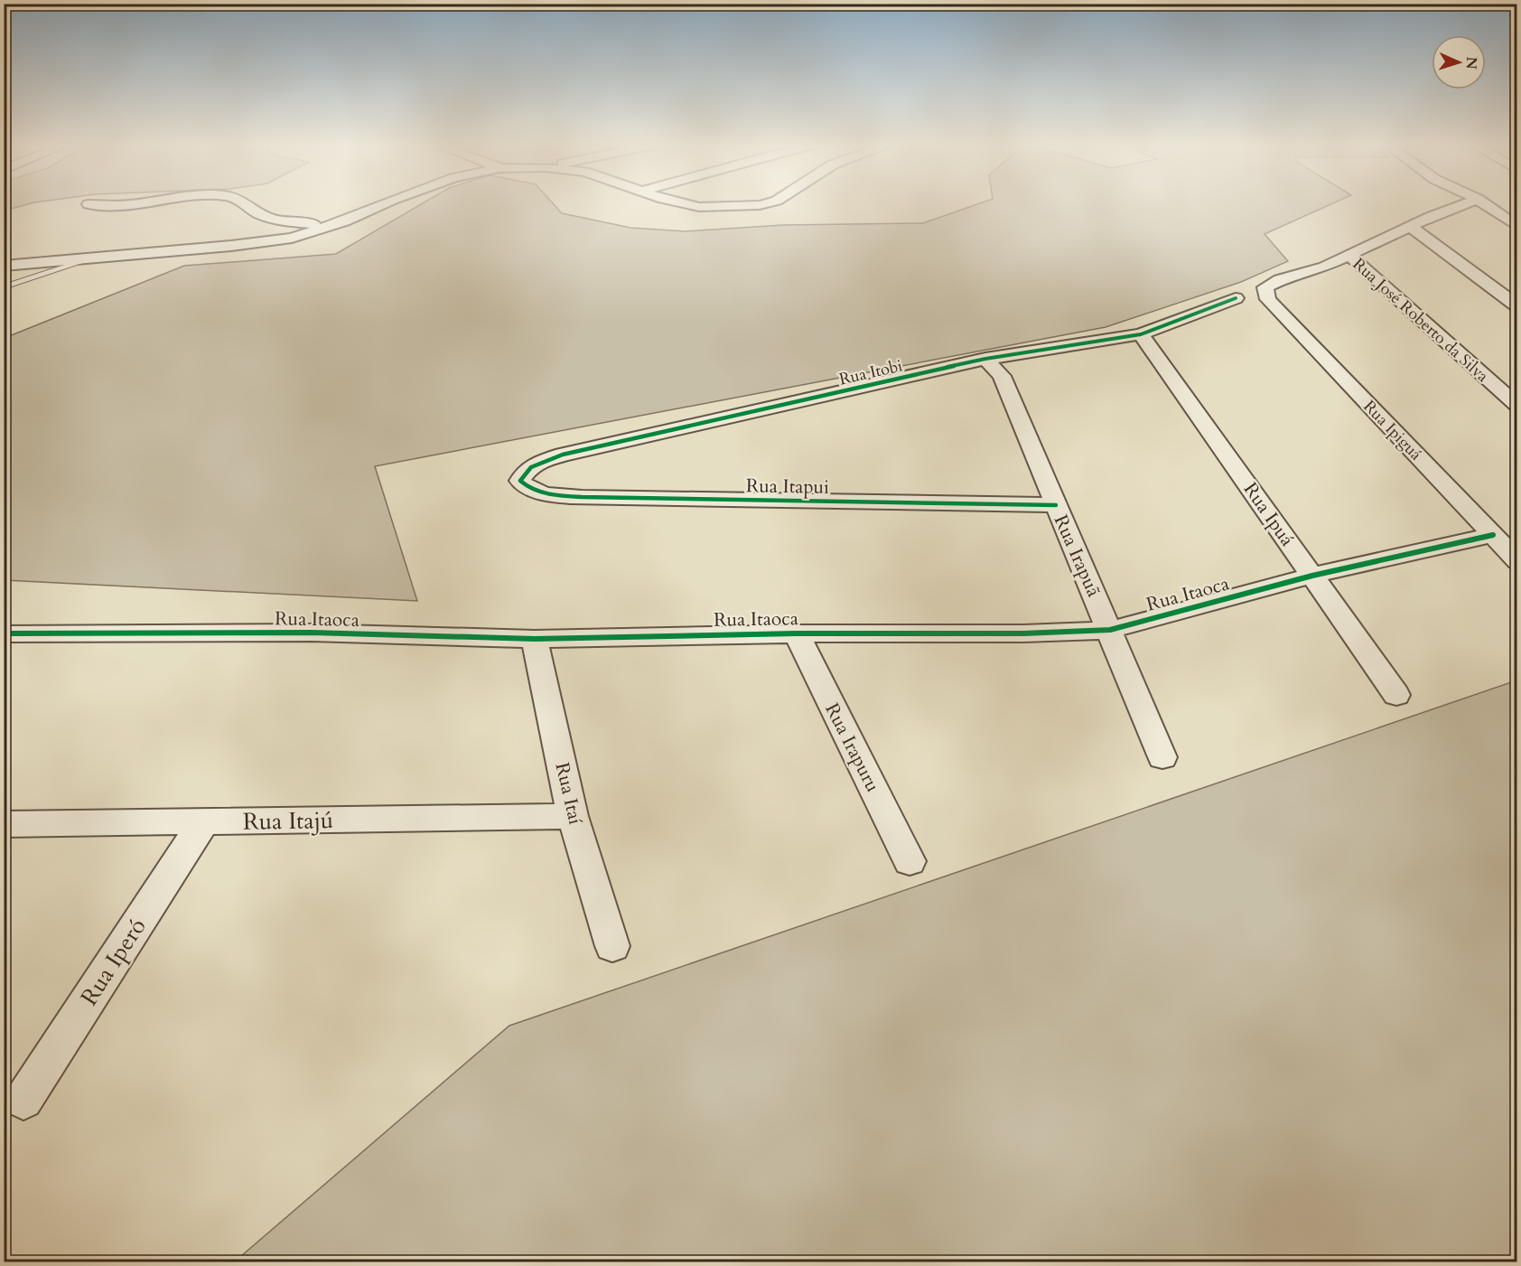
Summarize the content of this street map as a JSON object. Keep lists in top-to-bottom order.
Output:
{
  "streets": {
    "street": [
      "Rua José Roberto da Silva",
      "Rua Itobi",
      "Rua Ipiguá",
      "Rua Itapui",
      "Rua Ipuá",
      "Rua Irapuã",
      "Rua Itaoca",
      "Rua Irapuru",
      "Rua Itaí",
      "Rua Itajú",
      "Rua Iperó"
    ]
  },
  "crossings": [
    ["Rua José Roberto da Silva", "Rua Ipiguá"],
    ["Rua Itobi", "Rua Itapui"],
    ["Rua Itobi", "Rua Ipuá"],
    ["Rua Itobi", "Rua Irapuã"],
    ["Rua Ipiguá", "Rua Itaoca"],
    ["Rua Itapui", "Rua Irapuã"],
    ["Rua Ipuá", "Rua Itaoca"],
    ["Rua Irapuã", "Rua Itaoca"],
    ["Rua Itaoca", "Rua Irapuru"],
    ["Rua Itaoca", "Rua Itaí"],
    ["Rua Itaí", "Rua Itajú"],
    ["Rua Itajú", "Rua Iperó"]
  ],
  "north": "right"
}
